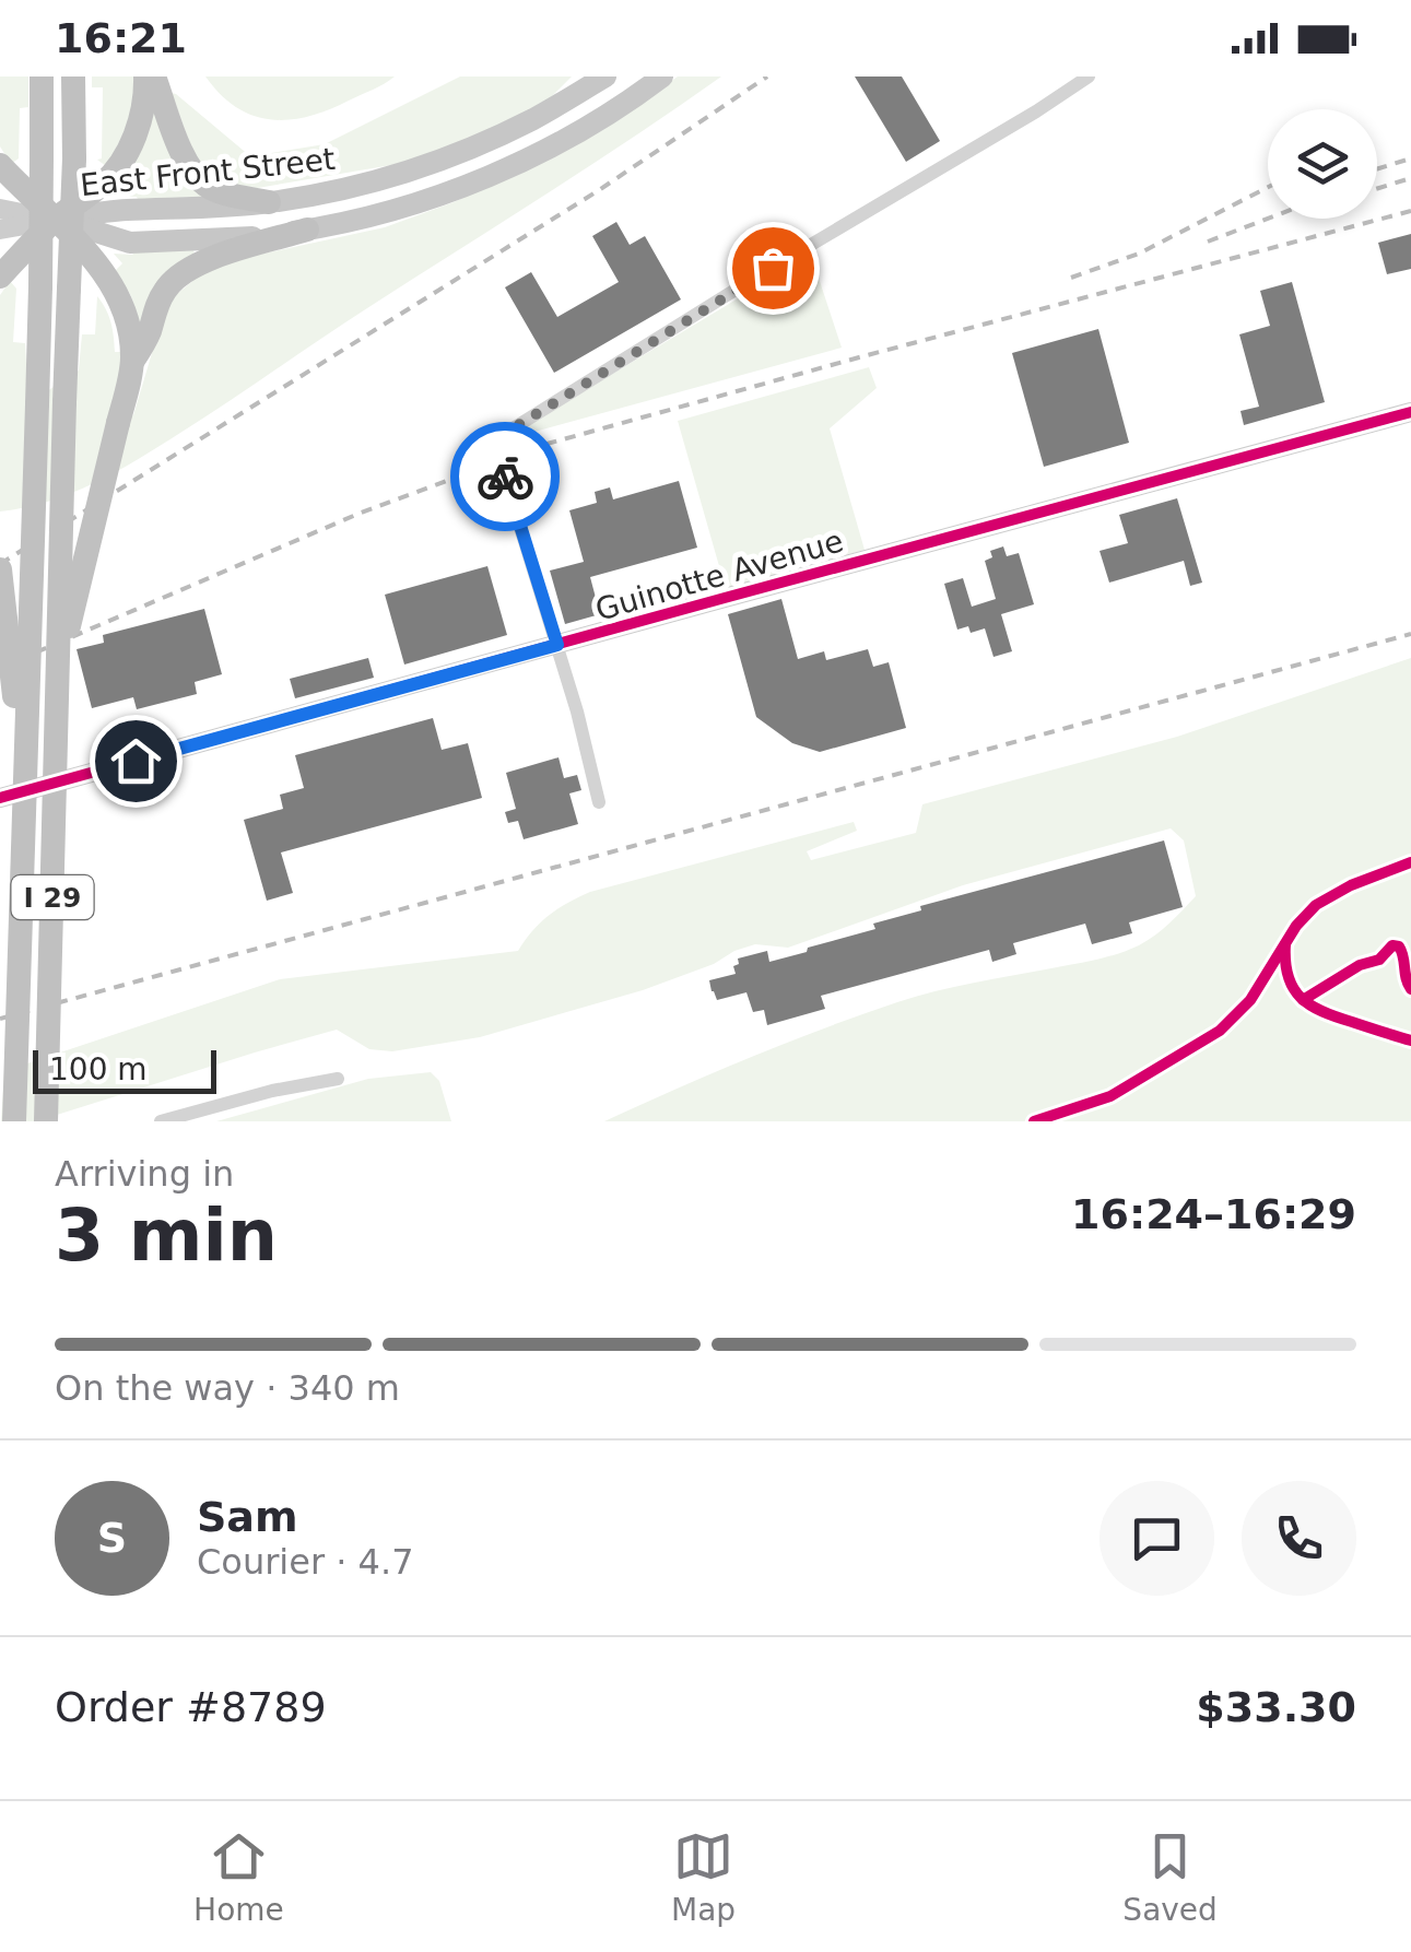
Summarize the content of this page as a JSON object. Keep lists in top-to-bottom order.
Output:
{
  "streets": {
    "highway": ["I 29"],
    "main road": ["East Front Street"],
    "street": ["Guinotte Avenue"]
  },
  "scale_bar": "100 m",
  "page": {
    "status": "16:21",
    "scale": "100 m",
    "heading": ["3 min", "Arriving in", "16:24–16:29"],
    "panel": [
      "Sam",
      "Courier · 4.7",
      "Order #8789",
      "$33.30"
    ],
    "bar": "On the way · 340 m",
    "round": "S",
    "tabs": ["Home", "Map", "Saved"]
  }
}
